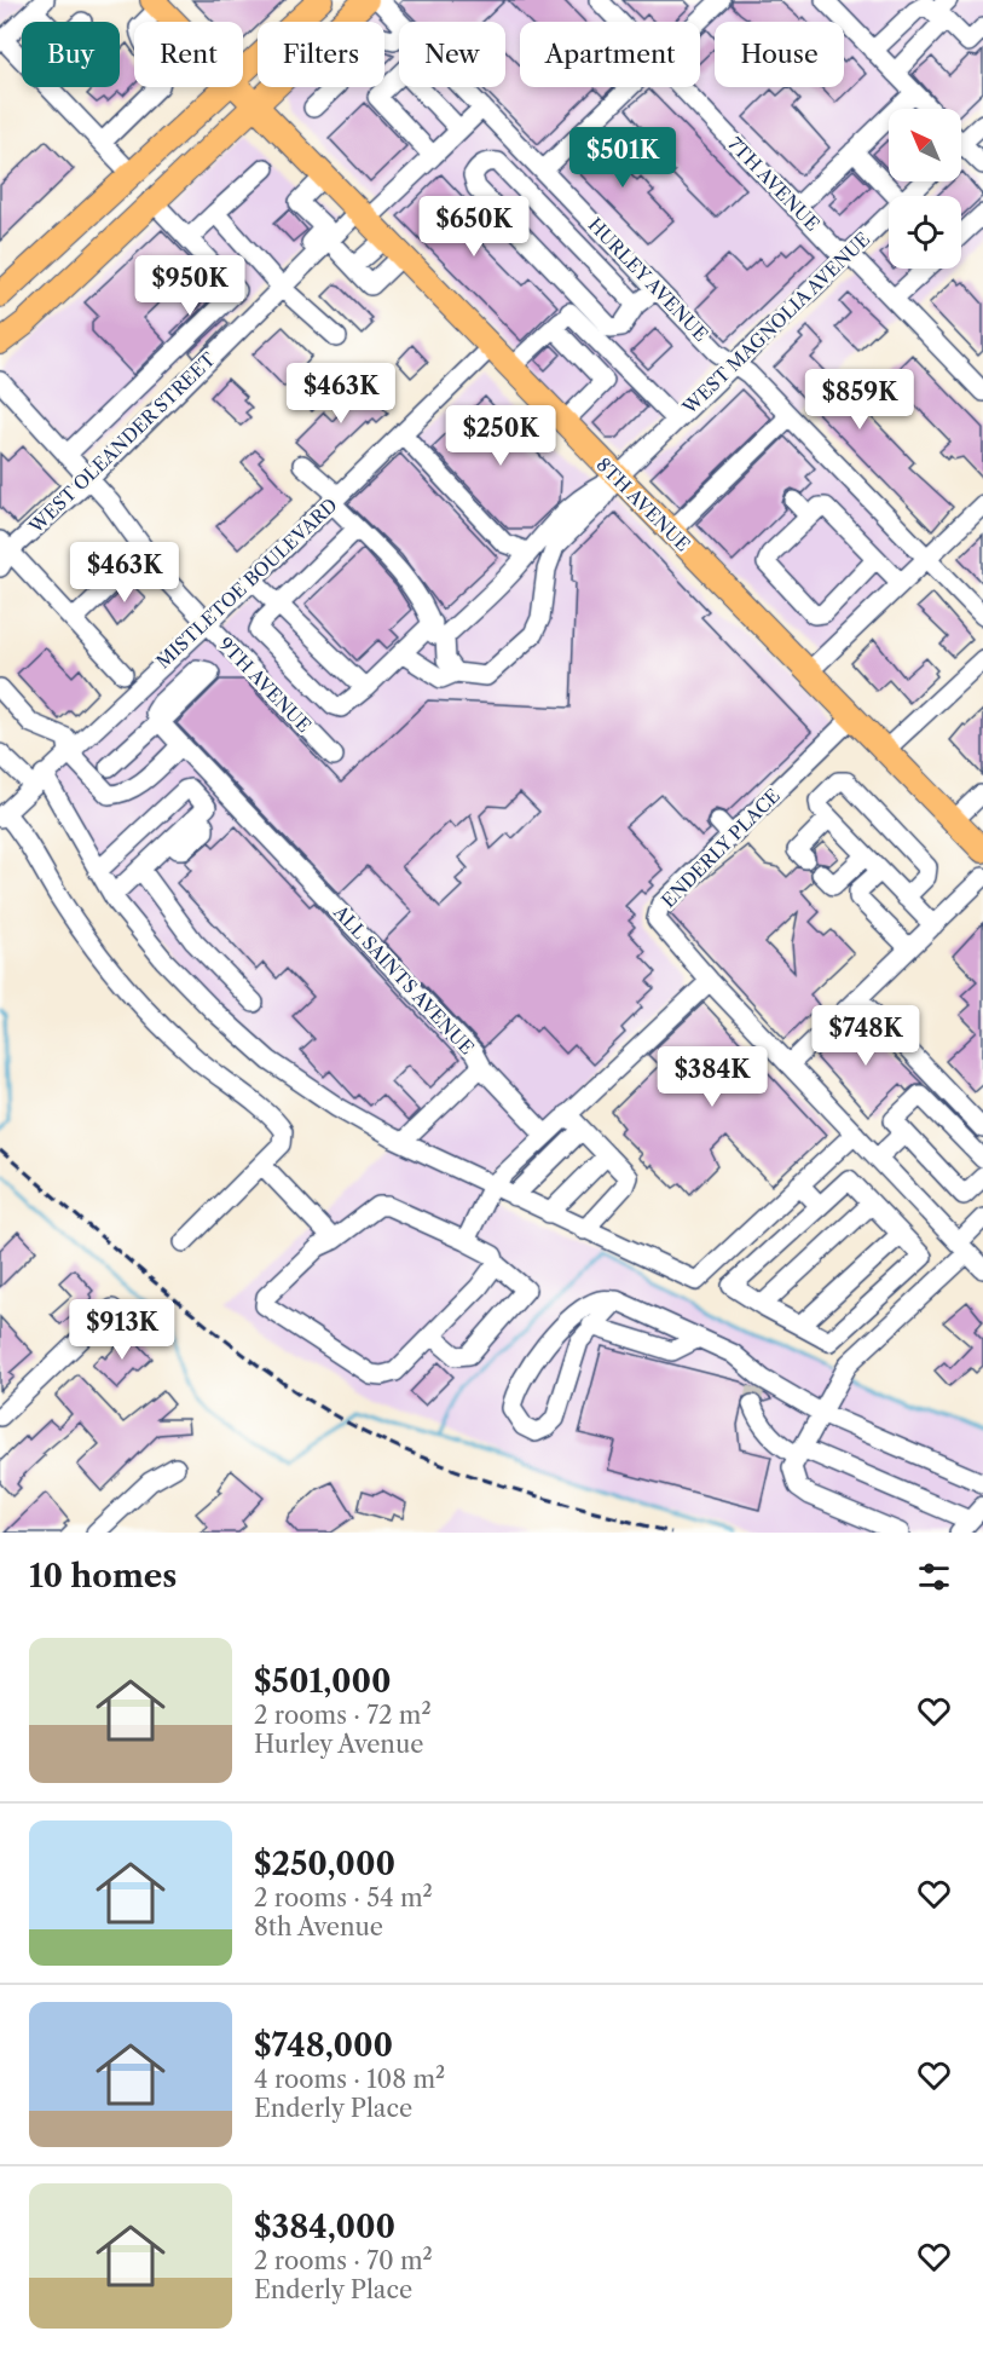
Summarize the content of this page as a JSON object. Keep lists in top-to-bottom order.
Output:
{
  "streets": {
    "main road": ["8TH AVENUE"],
    "street": [
      "7TH AVENUE",
      "HURLEY AVENUE",
      "WEST MAGNOLIA AVENUE",
      "WEST OLEANDER STREET",
      "MISTLETOE BOULEVARD",
      "9TH AVENUE",
      "ENDERLY PLACE",
      "ALL SAINTS AVENUE"
    ]
  },
  "crossings": [
    ["7TH AVENUE", "WEST MAGNOLIA AVENUE"],
    ["HURLEY AVENUE", "WEST MAGNOLIA AVENUE"],
    ["HURLEY AVENUE", "WEST OLEANDER STREET"],
    ["WEST MAGNOLIA AVENUE", "8TH AVENUE"],
    ["WEST OLEANDER STREET", "8TH AVENUE"],
    ["WEST OLEANDER STREET", "9TH AVENUE"],
    ["8TH AVENUE", "MISTLETOE BOULEVARD"],
    ["8TH AVENUE", "ENDERLY PLACE"],
    ["MISTLETOE BOULEVARD", "9TH AVENUE"]
  ],
  "north": "top left",
  "page": {
    "chip": [
      "Buy",
      "Rent",
      "Filters",
      "New",
      "Apartment",
      "House"
    ],
    "price": [
      "$501K",
      "$650K",
      "$950K",
      "$463K",
      "$859K",
      "$250K",
      "$463K",
      "$748K",
      "$384K",
      "$913K"
    ],
    "heading": "10 homes",
    "list": [
      {
        "name": "$501,000",
        "note": "2 rooms · 72 m² · Hurley Avenue"
      },
      {
        "name": "$250,000",
        "note": "2 rooms · 54 m² · 8th Avenue"
      },
      {
        "name": "$748,000",
        "note": "4 rooms · 108 m² · Enderly Place"
      },
      {
        "name": "$384,000",
        "note": "2 rooms · 70 m² · Enderly Place"
      }
    ]
  }
}
